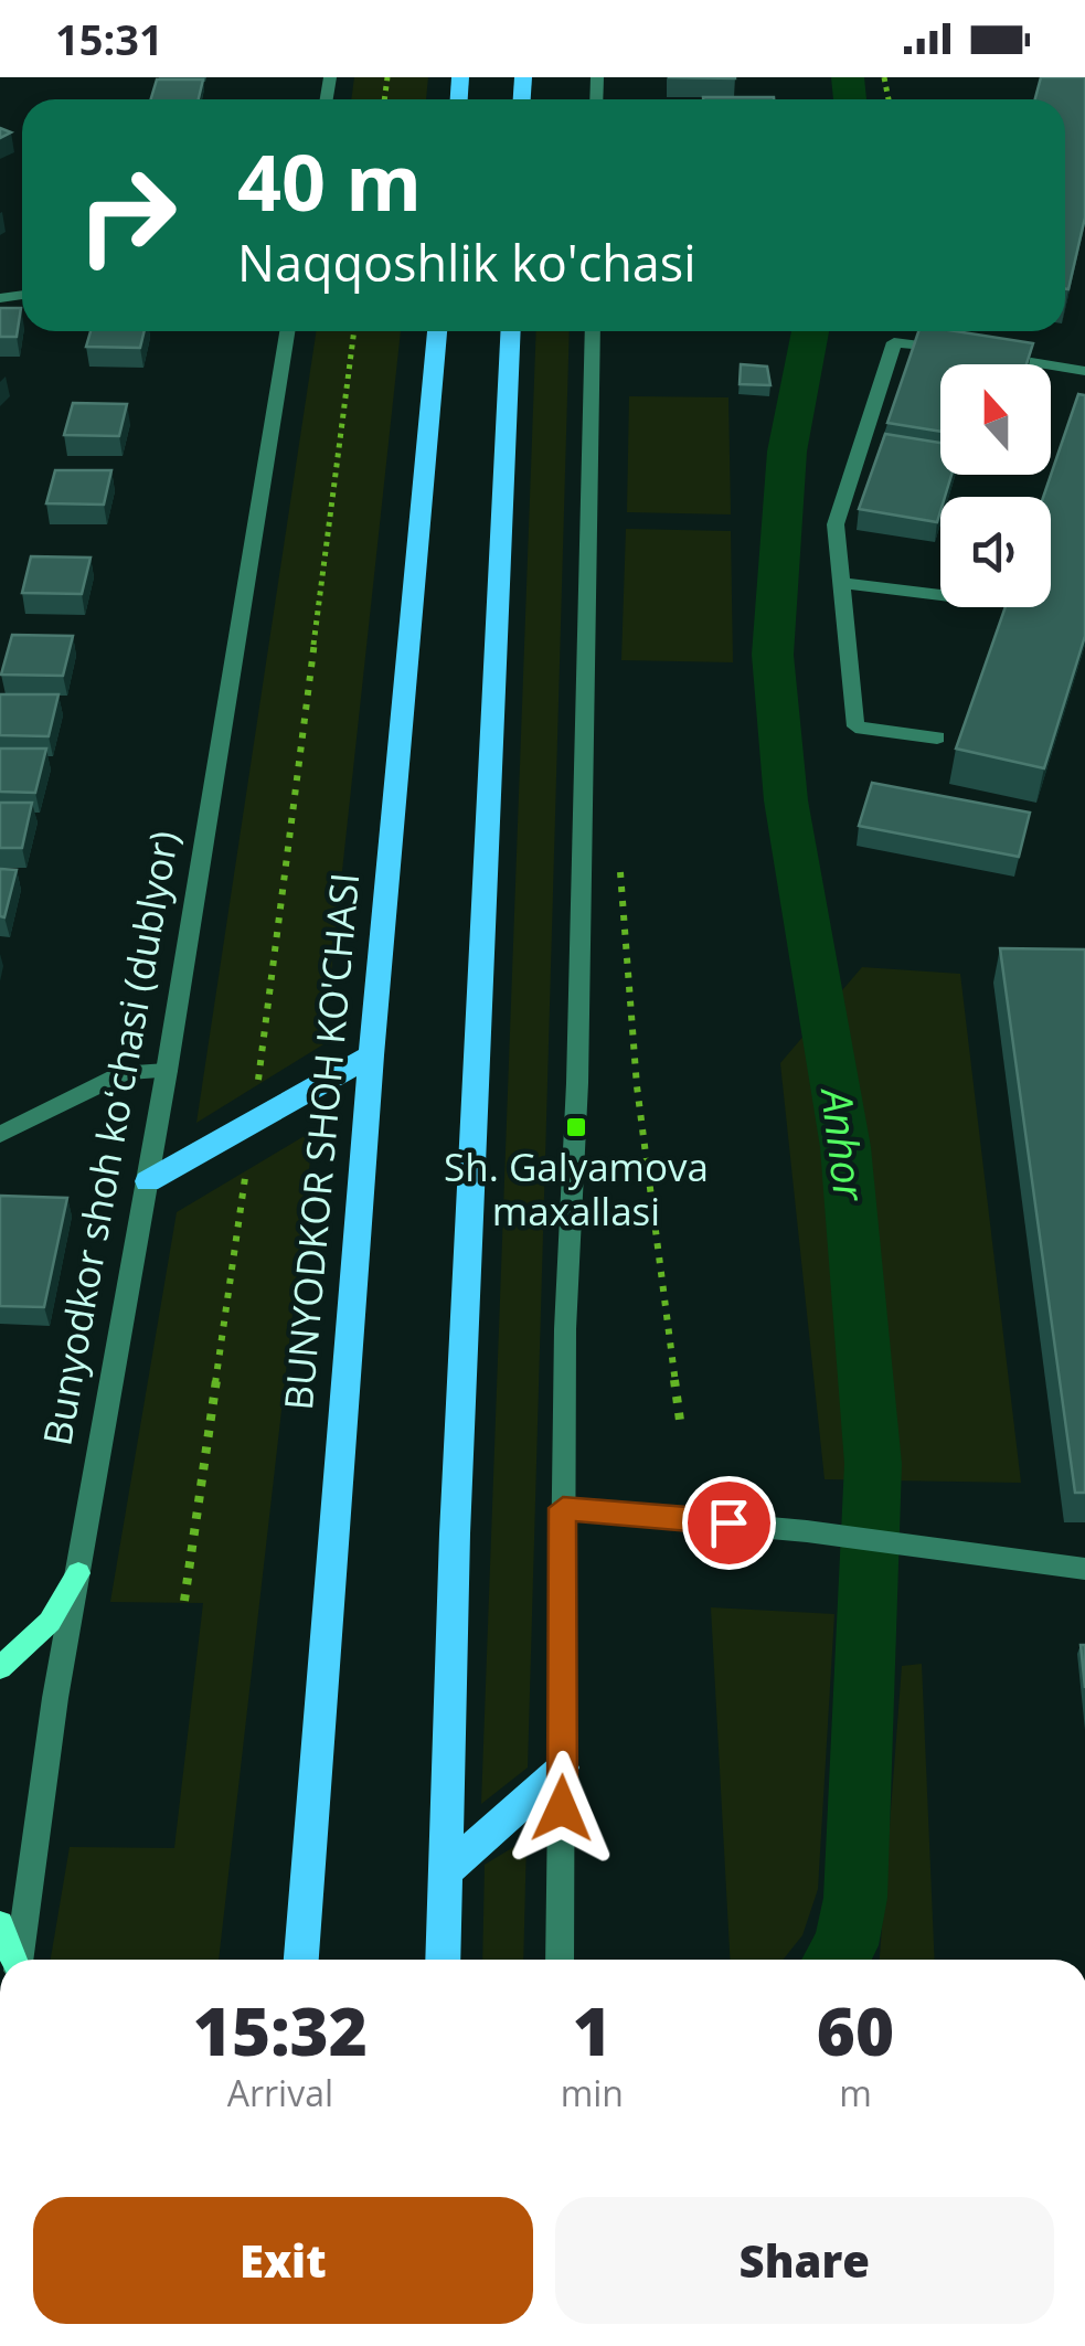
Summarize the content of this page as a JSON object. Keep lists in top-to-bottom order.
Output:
{
  "streets": {
    "main road": ["BUNYODKOR SHOH KO'CHASI"],
    "street": ["Bunyodkor shoh koʻchasi (dublyor)"]
  },
  "water": ["Anhor"],
  "places": {
    "transit": ["Sh. Galyamova maxallasi"]
  },
  "north": "top",
  "page": {
    "status": "15:31",
    "turn": ["40 m", "Naqqoshlik ko'chasi"],
    "eta": [
      "15:32",
      "Arrival",
      "1",
      "min",
      "60",
      "m"
    ],
    "buttons": ["Exit", "Share"]
  }
}
